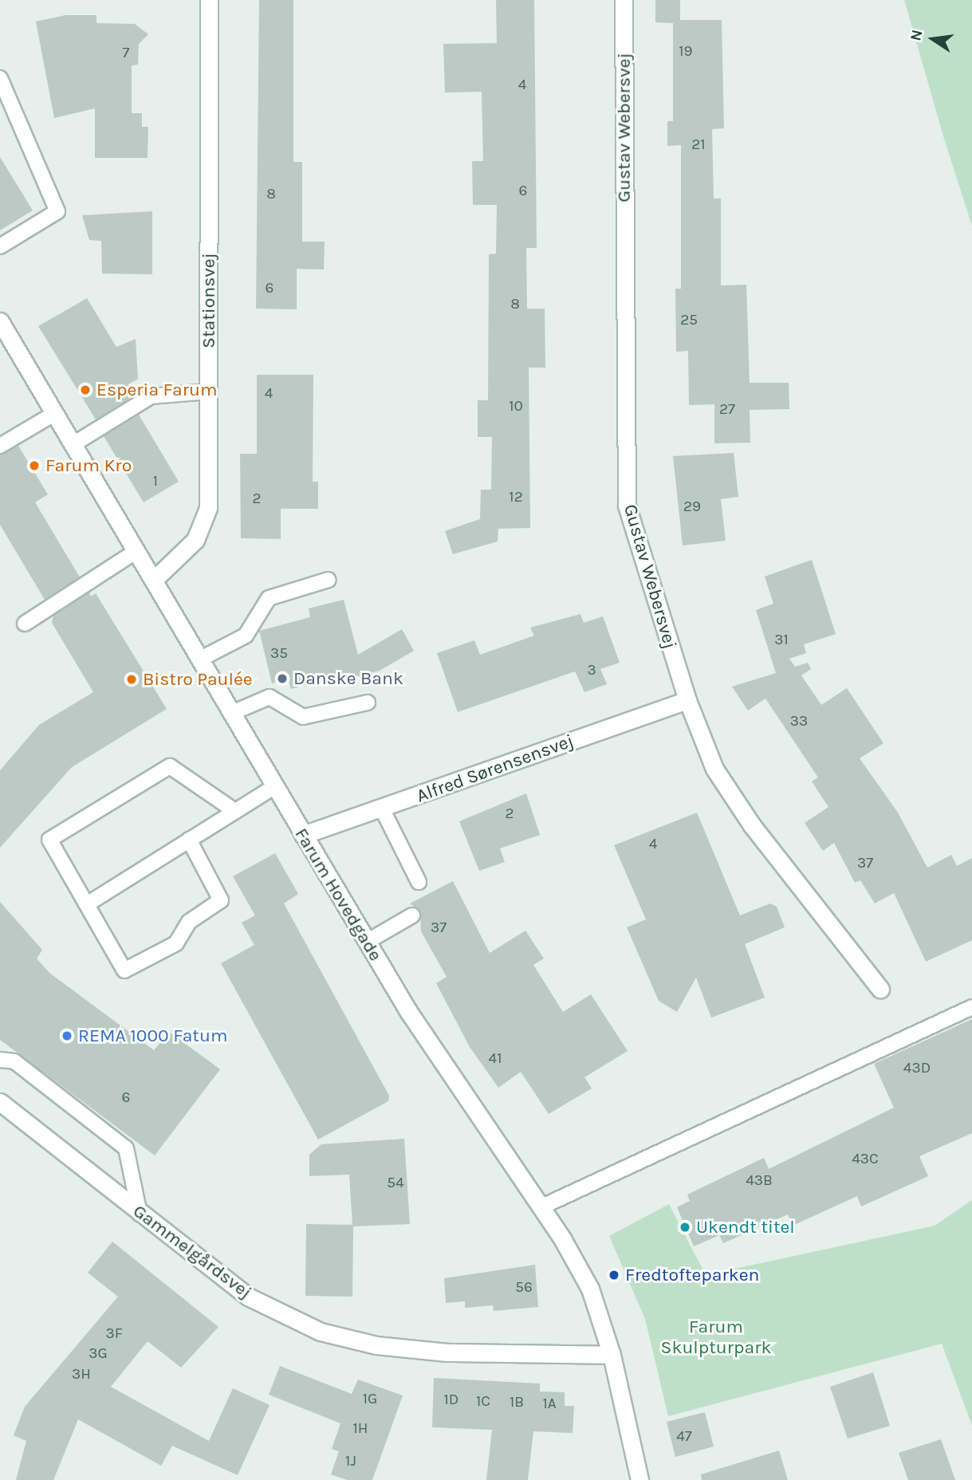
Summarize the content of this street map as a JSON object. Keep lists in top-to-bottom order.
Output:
{
  "streets": {
    "street": [
      "Gustav Webersvej",
      "Stationsvej",
      "Alfred Sørensensvej",
      "Farum Hovedgade",
      "Gammelgårdsvej"
    ]
  },
  "crossings": [
    ["Gustav Webersvej", "Alfred Sørensensvej"],
    ["Stationsvej", "Farum Hovedgade"],
    ["Alfred Sørensensvej", "Farum Hovedgade"],
    ["Farum Hovedgade", "Gammelgårdsvej"]
  ],
  "parks": ["Farum Skulpturpark"],
  "places": [
    "Esperia Farum",
    "Farum Kro",
    "Danske Bank",
    "Bistro Paulée",
    "REMA 1000 Fatum",
    "Ukendt titel",
    "Fredtofteparken"
  ],
  "house_numbers": [
    "19",
    "7",
    "4",
    "21",
    "6",
    "8",
    "6",
    "8",
    "25",
    "4",
    "10",
    "27",
    "1",
    "12",
    "2",
    "29",
    "31",
    "35",
    "3",
    "33",
    "2",
    "4",
    "37",
    "37",
    "41",
    "43D",
    "6",
    "43C",
    "43B",
    "54",
    "56",
    "3F",
    "3G",
    "3H",
    "1G",
    "1D",
    "1C",
    "1B",
    "1A",
    "1H",
    "47",
    "1J"
  ],
  "north": "left"
}
